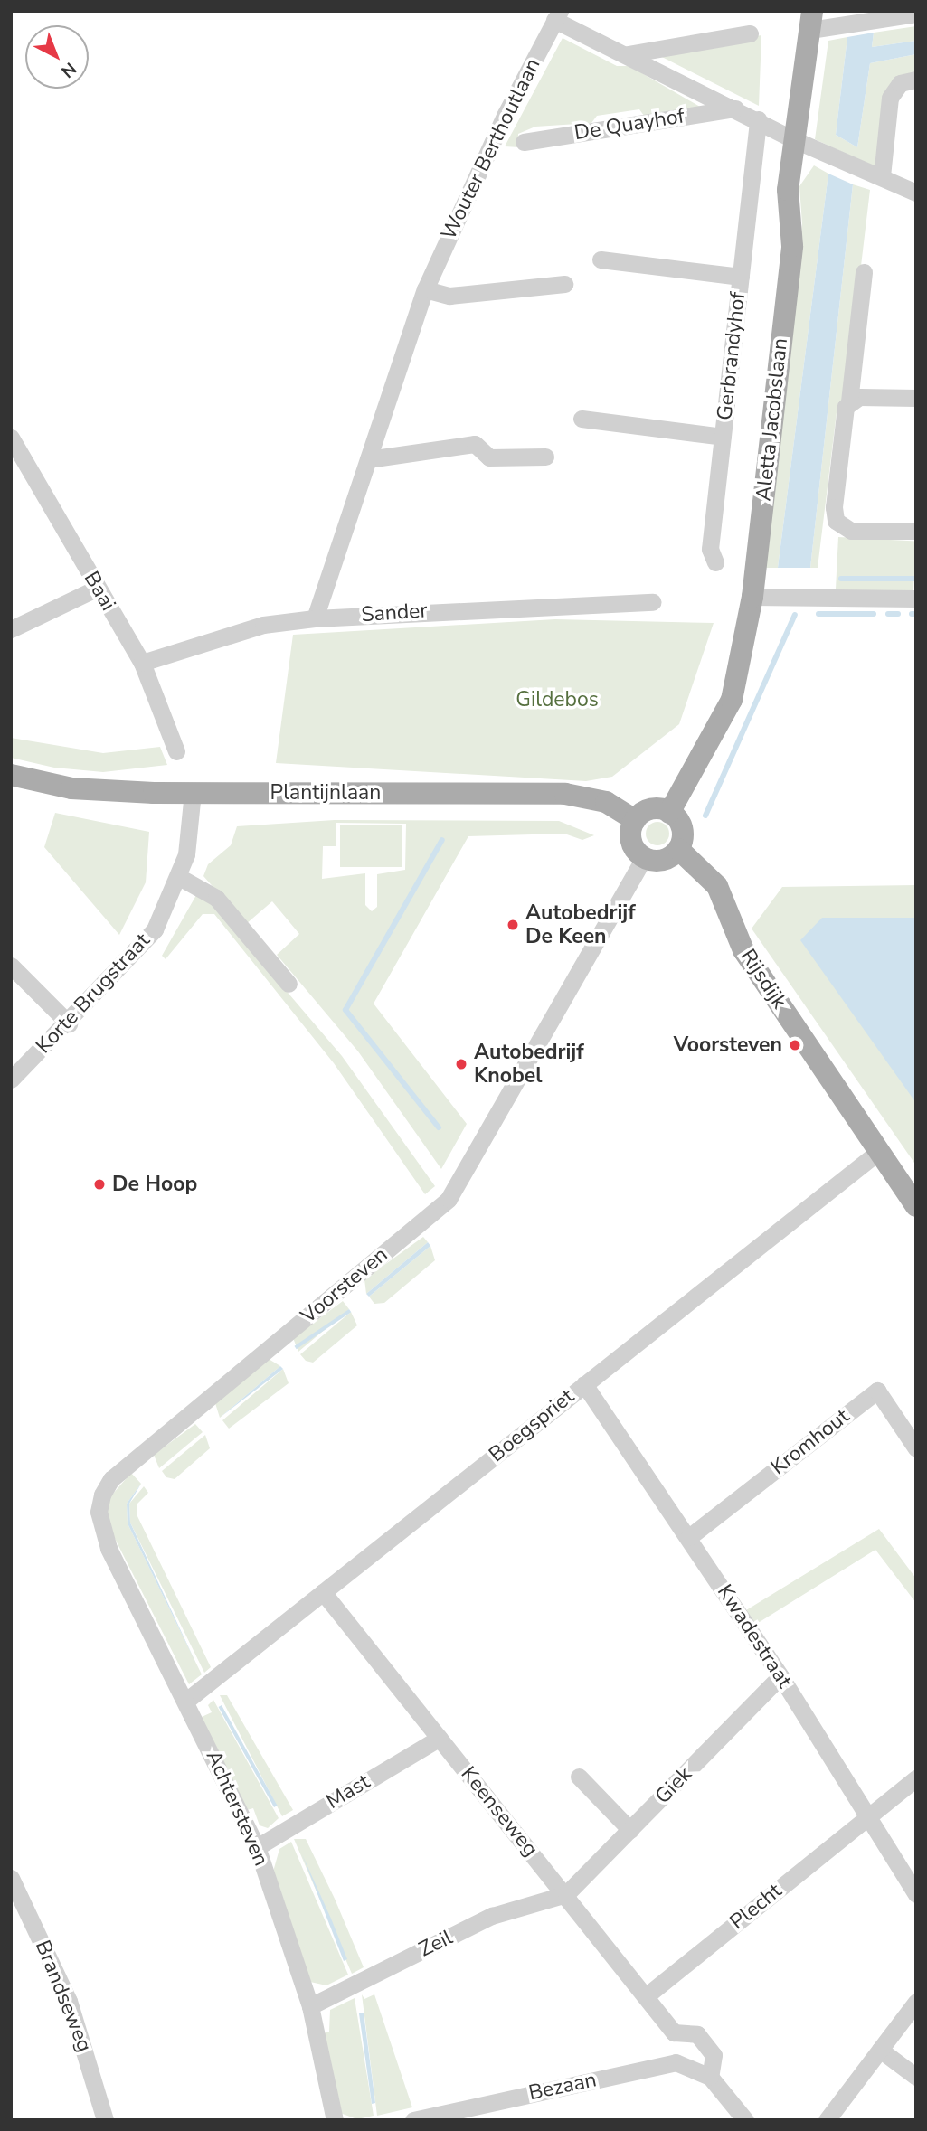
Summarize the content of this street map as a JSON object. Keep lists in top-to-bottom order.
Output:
{
  "streets": {
    "main road": ["Aletta Jacobslaan", "Plantijnlaan", "Rijsdijk"],
    "street": [
      "De Quayhof",
      "Wouter Berthoutlaan",
      "Gerbrandyhof",
      "Baai",
      "Sander",
      "Korte Brugstraat",
      "Voorsteven",
      "Boegspriet",
      "Kromhout",
      "Kwadestraat",
      "Giek",
      "Mast",
      "Achtersteven",
      "Keenseweg",
      "Plecht",
      "Zeil",
      "Brandseweg",
      "Bezaan"
    ]
  },
  "crossings": [
    ["De Quayhof", "Wouter Berthoutlaan"],
    ["De Quayhof", "Gerbrandyhof"],
    ["De Quayhof", "Aletta Jacobslaan"],
    ["Wouter Berthoutlaan", "Sander"],
    ["Aletta Jacobslaan", "Plantijnlaan"],
    ["Aletta Jacobslaan", "Rijsdijk"],
    ["Aletta Jacobslaan", "Voorsteven"],
    ["Baai", "Sander"],
    ["Plantijnlaan", "Rijsdijk"],
    ["Plantijnlaan", "Korte Brugstraat"],
    ["Plantijnlaan", "Voorsteven"],
    ["Rijsdijk", "Voorsteven"],
    ["Rijsdijk", "Boegspriet"],
    ["Voorsteven", "Achtersteven"],
    ["Boegspriet", "Kwadestraat"],
    ["Boegspriet", "Achtersteven"],
    ["Boegspriet", "Keenseweg"],
    ["Kromhout", "Kwadestraat"],
    ["Kwadestraat", "Giek"],
    ["Kwadestraat", "Plecht"],
    ["Giek", "Keenseweg"],
    ["Giek", "Zeil"],
    ["Mast", "Achtersteven"],
    ["Mast", "Keenseweg"],
    ["Achtersteven", "Zeil"],
    ["Keenseweg", "Plecht"],
    ["Keenseweg", "Zeil"]
  ],
  "parks": ["Gildebos"],
  "places": [
    "Autobedrijf De Keen",
    "Voorsteven",
    "Autobedrijf Knobel",
    "De Hoop"
  ],
  "north": "bottom right"
}
